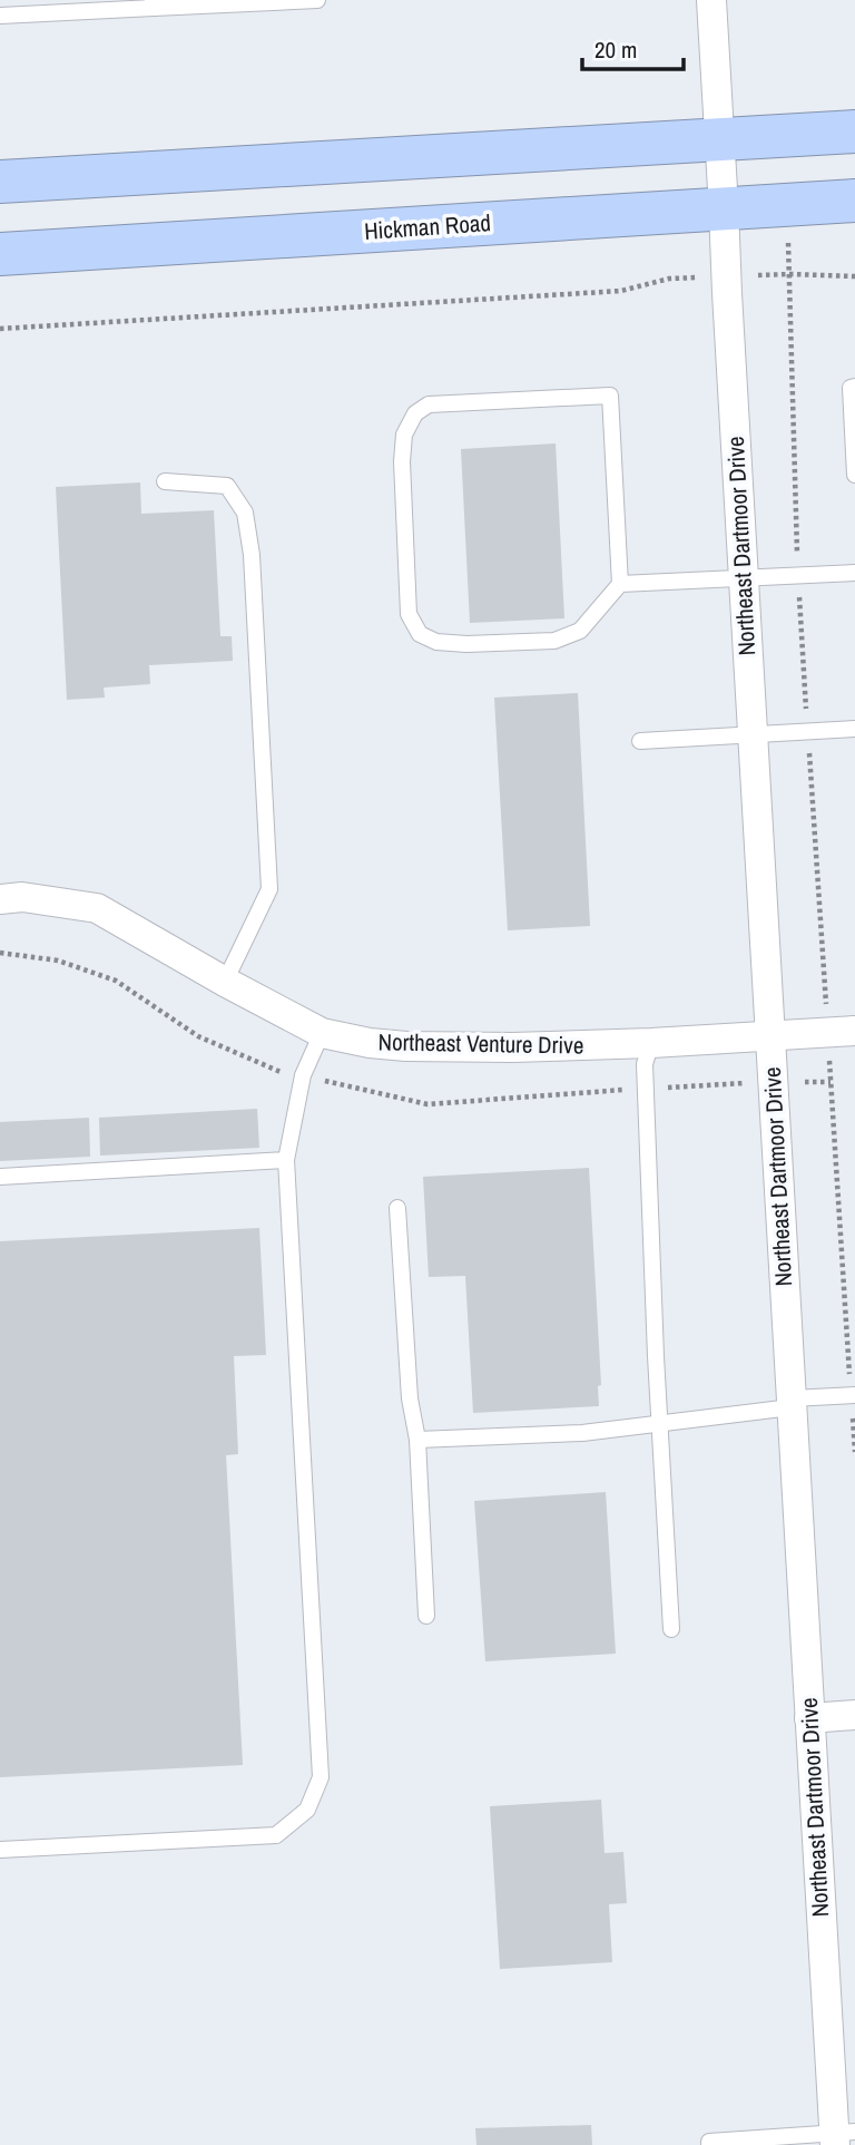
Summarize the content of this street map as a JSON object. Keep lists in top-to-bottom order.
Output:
{
  "streets": {
    "highway": ["Hickman Road"],
    "street": ["Northeast Dartmoor Drive", "Northeast Venture Drive"]
  },
  "crossings": [
    ["Hickman Road", "Northeast Dartmoor Drive"],
    ["Northeast Dartmoor Drive", "Northeast Venture Drive"]
  ],
  "scale_bar": "20 m"
}
